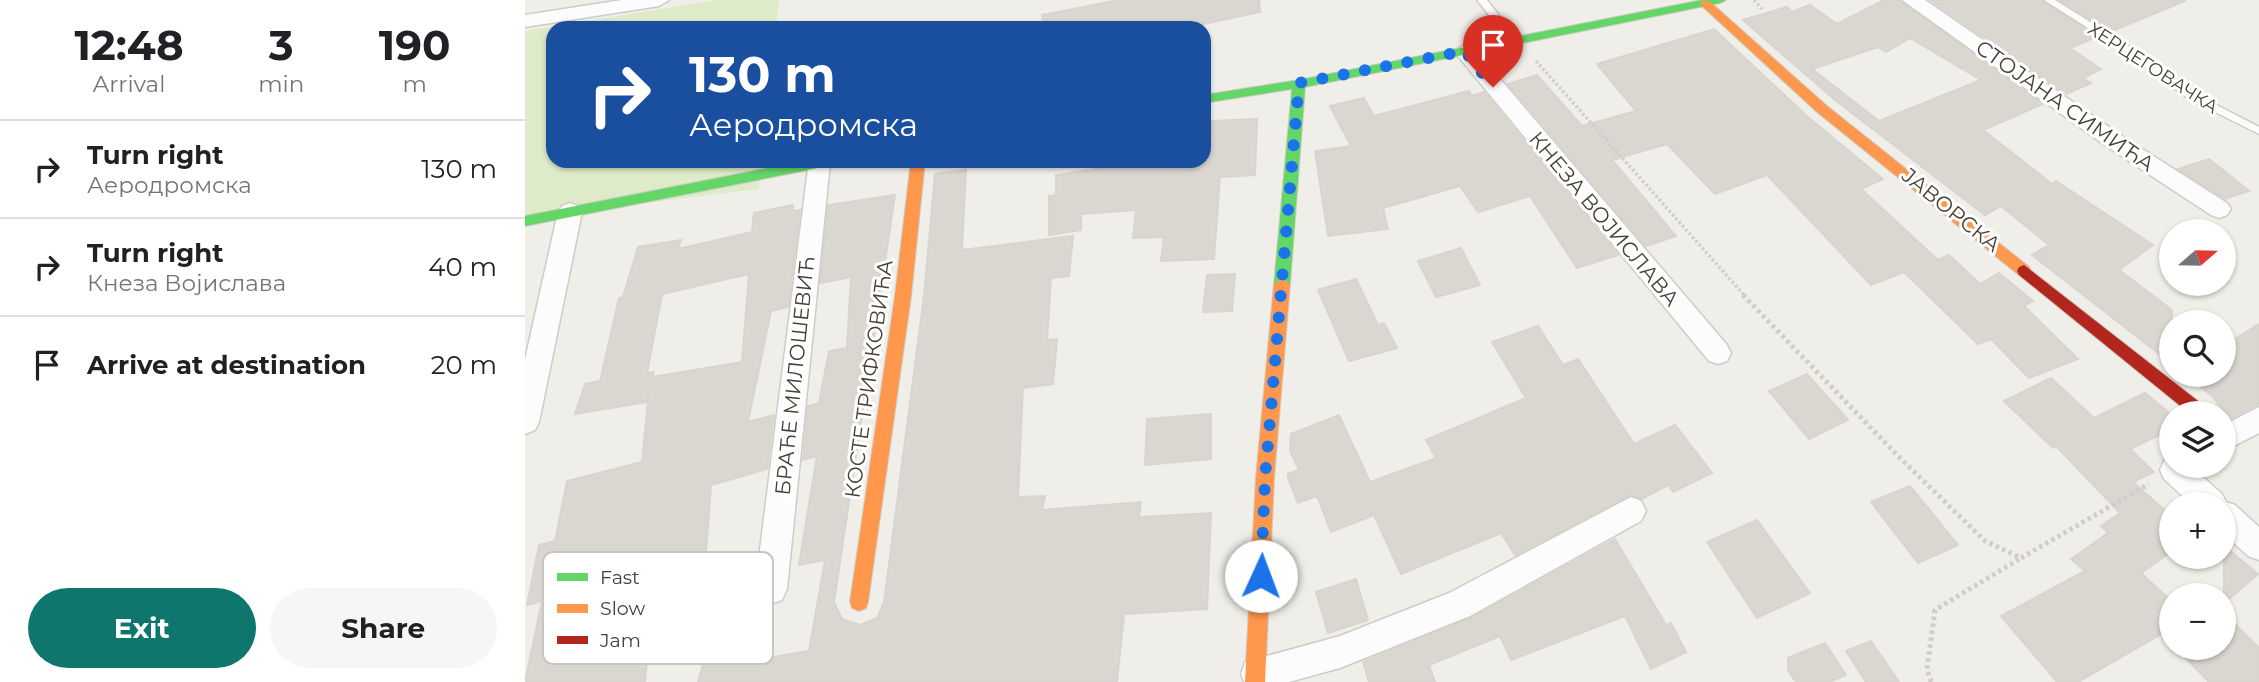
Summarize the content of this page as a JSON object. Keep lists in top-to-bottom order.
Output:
{
  "streets": {
    "street": [
      "СТОЈАНА СИМИЋА",
      "ЈАВОРСКА",
      "КНЕЗА ВОЈИСЛАВА",
      "БРАЋЕ МИЛОШЕВИЋ",
      "КОСТЕ ТРИФКОВИЋА"
    ],
    "lane": ["ХЕРЦЕГОВАЧКА"]
  },
  "legend": ["Fast", "Slow", "Jam"],
  "north": "right",
  "page": {
    "eta": [
      "12:48",
      "Arrival",
      "3",
      "min",
      "190",
      "m"
    ],
    "turn": ["130 m", "Аеродромска"],
    "list": [
      {
        "name": "Turn right",
        "note": "Аеродромска",
        "value": "130 m"
      },
      {
        "name": "Turn right",
        "note": "Кнеза Војислава",
        "value": "40 m"
      },
      {
        "name": "Arrive at destination",
        "value": "20 m"
      }
    ],
    "map_buttons": ["+", "−"],
    "buttons": ["Exit", "Share"]
  }
}
